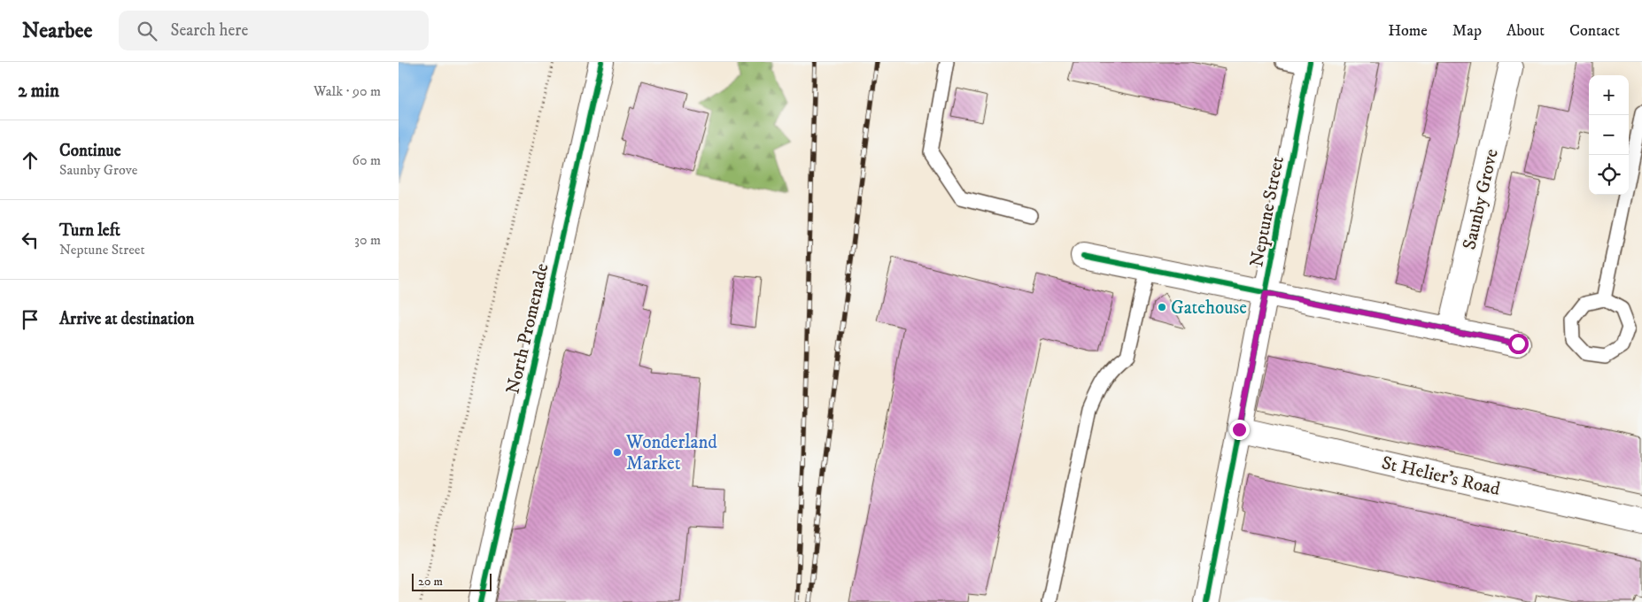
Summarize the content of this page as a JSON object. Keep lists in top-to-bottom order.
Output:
{
  "streets": {
    "street": [
      "Saunby Grove",
      "Neptune Street",
      "North Promenade",
      "St Helier's Road"
    ]
  },
  "crossings": [
    ["Neptune Street", "St Helier's Road"]
  ],
  "places": ["Gatehouse", "Wonderland Market"],
  "scale_bar": "20 m",
  "page": {
    "header": "Nearbee",
    "search": "Search here",
    "nav": [
      "Home",
      "Map",
      "About",
      "Contact"
    ],
    "heading": ["2 min", "Walk · 90 m"],
    "map_buttons": ["+", "−"],
    "list": [
      ["Continue", "Saunby Grove", "60 m"],
      ["Turn left", "Neptune Street", "30 m"],
      "Arrive at destination"
    ],
    "scale": "20 m"
  }
}
